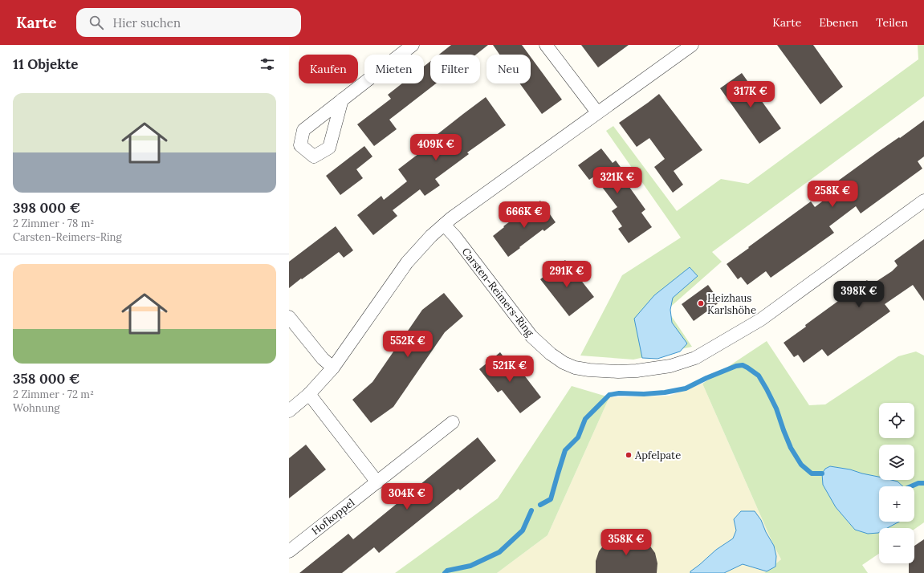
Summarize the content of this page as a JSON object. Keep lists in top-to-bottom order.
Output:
{
  "streets": {
    "street": ["Carsten-Reimers-Ring", "Hofkoppel"]
  },
  "places": ["Heizhaus Karlshöhe", "Apfelpate"],
  "page": {
    "header": "Karte",
    "search": "Hier suchen",
    "nav": ["Karte", "Ebenen", "Teilen"],
    "heading": "11 Objekte",
    "chip": [
      "Kaufen",
      "Mieten",
      "Filter",
      "Neu"
    ],
    "price": [
      "317K €",
      "409K €",
      "321K €",
      "258K €",
      "666K €",
      "291K €",
      "398K €",
      "552K €",
      "521K €",
      "304K €",
      "358K €"
    ],
    "list": [
      {
        "name": "398 000 €",
        "note": "2 Zimmer · 78 m² · Carsten-Reimers-Ring"
      },
      {
        "name": "358 000 €",
        "note": "2 Zimmer · 72 m² · Wohnung"
      }
    ],
    "map_buttons": ["+", "−"]
  }
}
